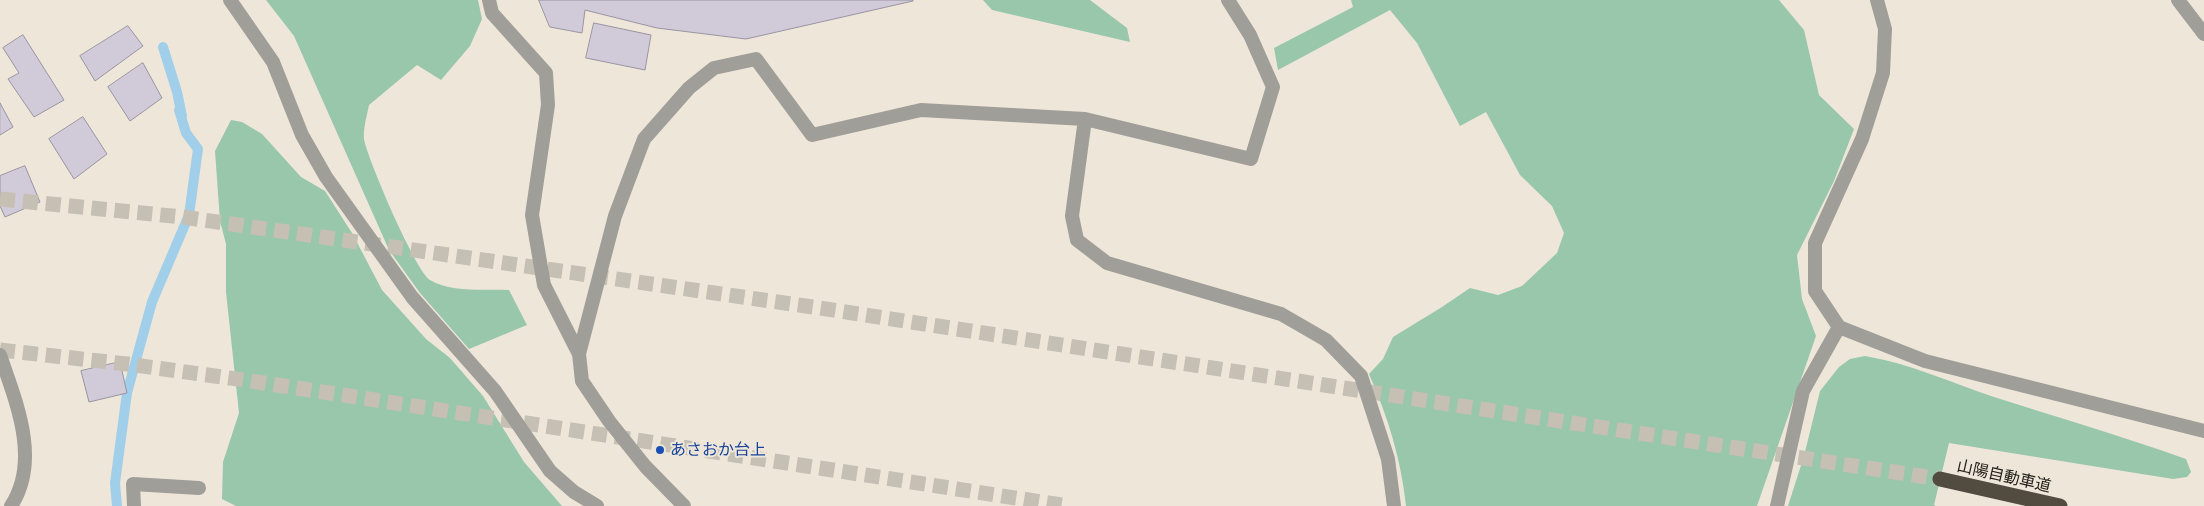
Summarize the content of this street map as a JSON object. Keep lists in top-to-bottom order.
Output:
{
  "streets": {
    "highway": ["山陽自動車道"]
  },
  "places": ["あさおか台上"]
}
